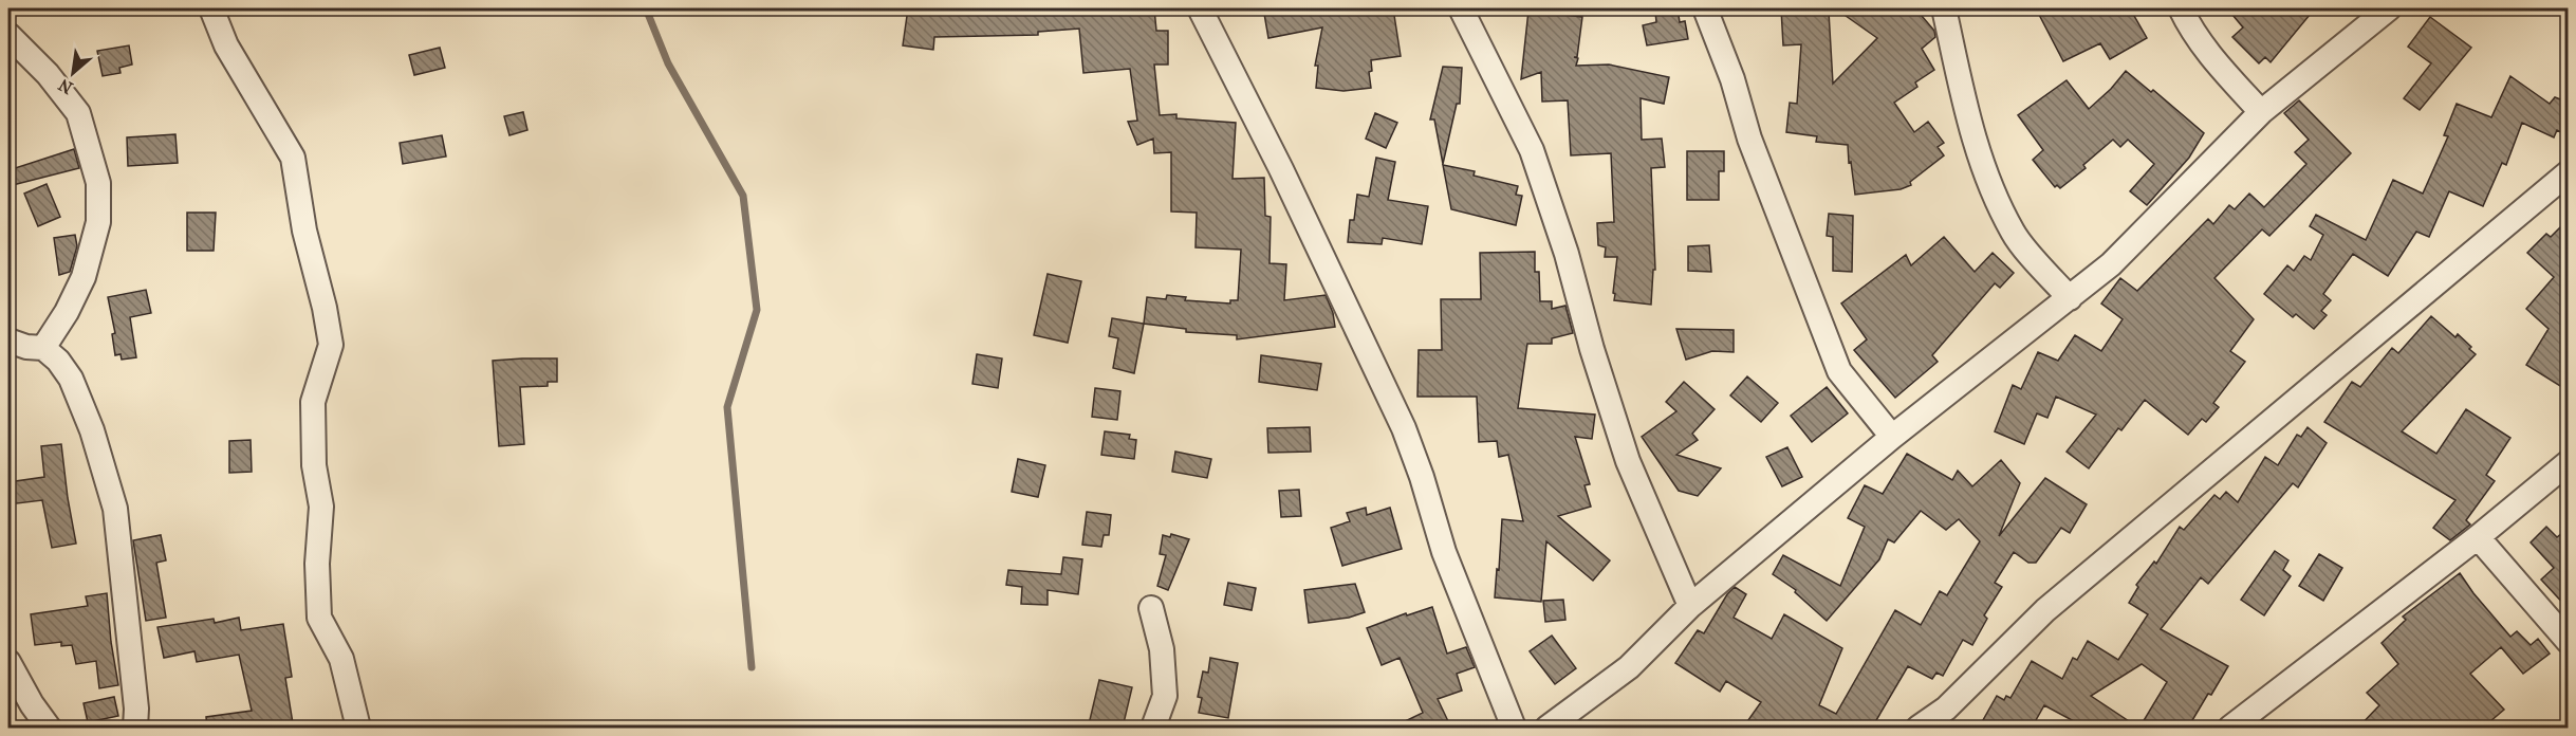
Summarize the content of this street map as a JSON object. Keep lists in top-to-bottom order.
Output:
{
  "north": "bottom left"
}
